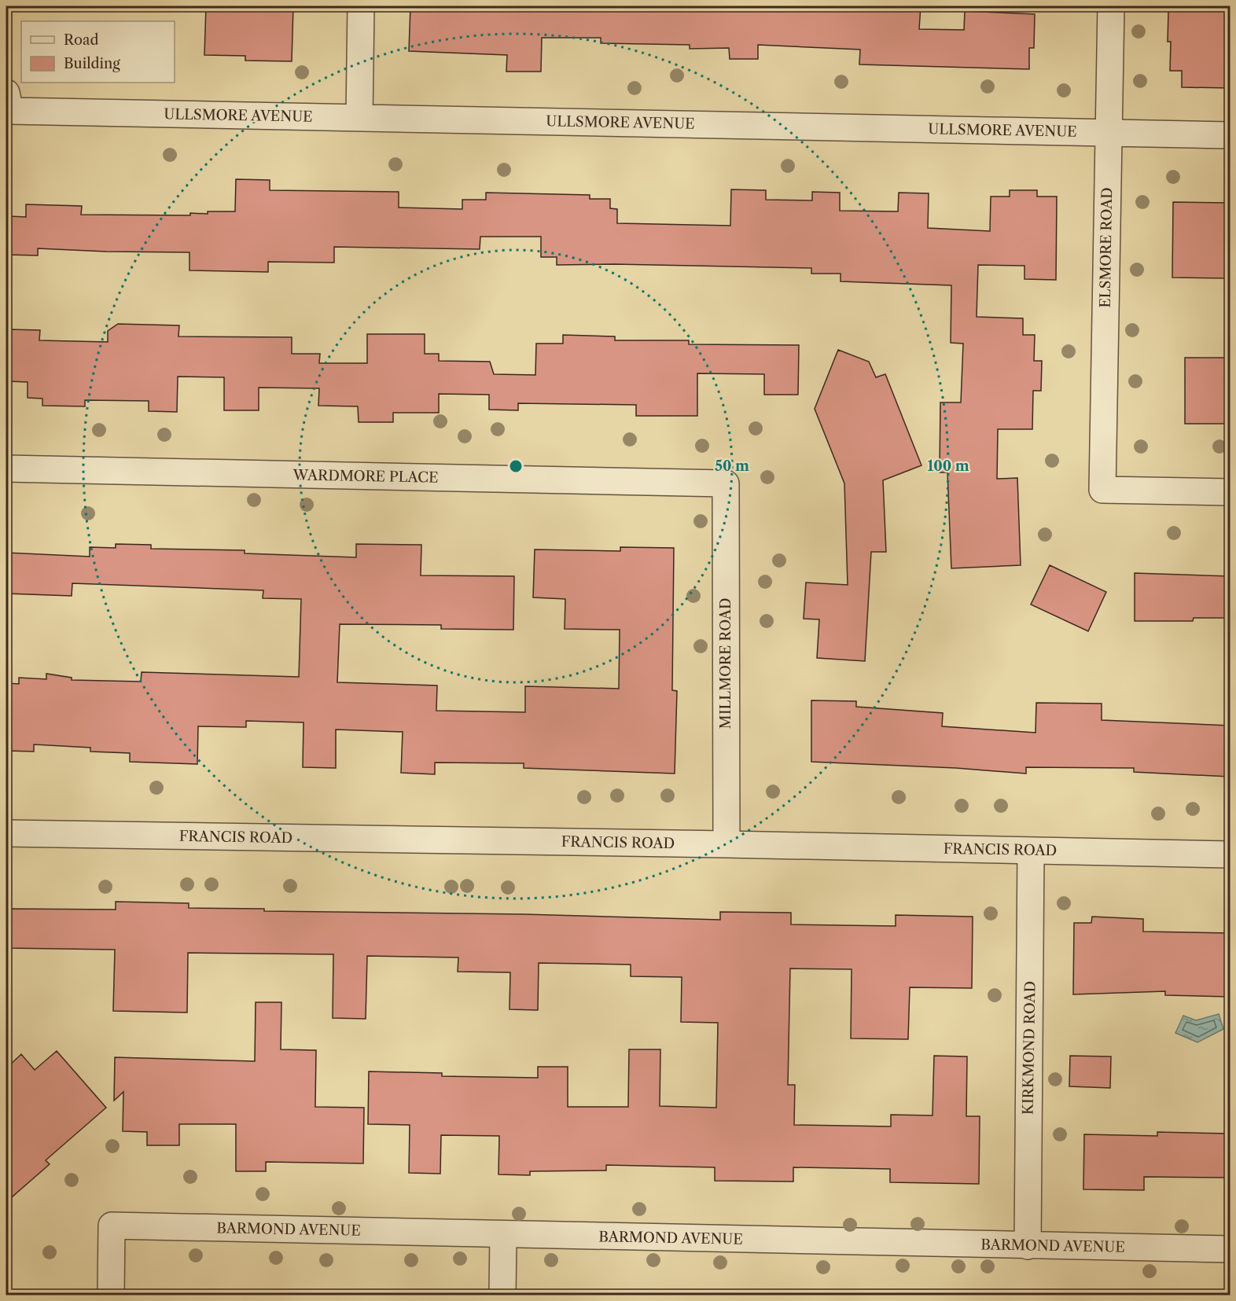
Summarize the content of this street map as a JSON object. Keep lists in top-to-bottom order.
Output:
{
  "streets": {
    "street": [
      "ULLSMORE AVENUE",
      "ELSMORE ROAD",
      "WARDMORE PLACE",
      "MILLMORE ROAD",
      "FRANCIS ROAD",
      "KIRKMOND ROAD",
      "BARMOND AVENUE"
    ]
  },
  "crossings": [
    ["ULLSMORE AVENUE", "ELSMORE ROAD"],
    ["WARDMORE PLACE", "MILLMORE ROAD"],
    ["MILLMORE ROAD", "FRANCIS ROAD"],
    ["FRANCIS ROAD", "KIRKMOND ROAD"],
    ["KIRKMOND ROAD", "BARMOND AVENUE"]
  ],
  "legend": ["Road", "Building"],
  "rings": ["50 m", "100 m"]
}
